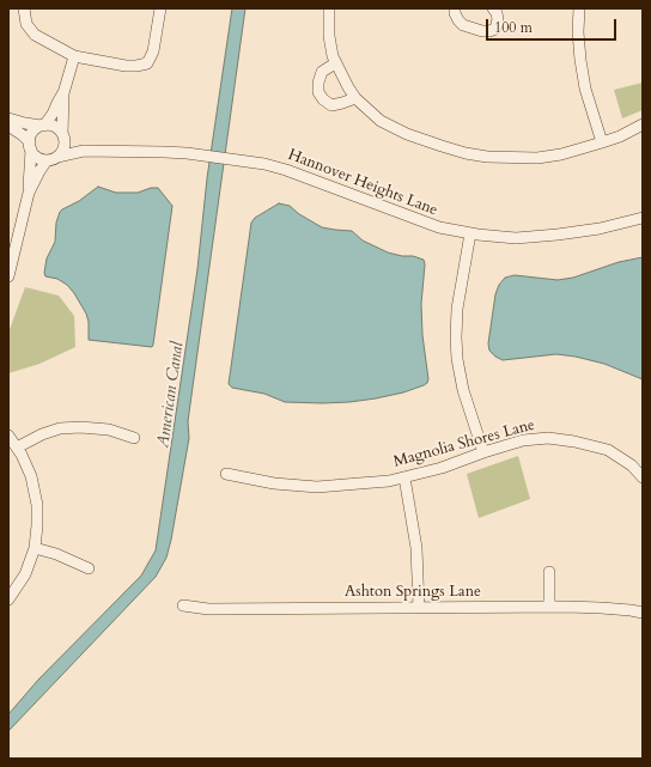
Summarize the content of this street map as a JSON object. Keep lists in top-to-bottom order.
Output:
{
  "streets": {
    "street": ["Hannover Heights Lane", "Magnolia Shores Lane", "Ashton Springs Lane"]
  },
  "water": ["American Canal"],
  "scale_bar": "100 m"
}
